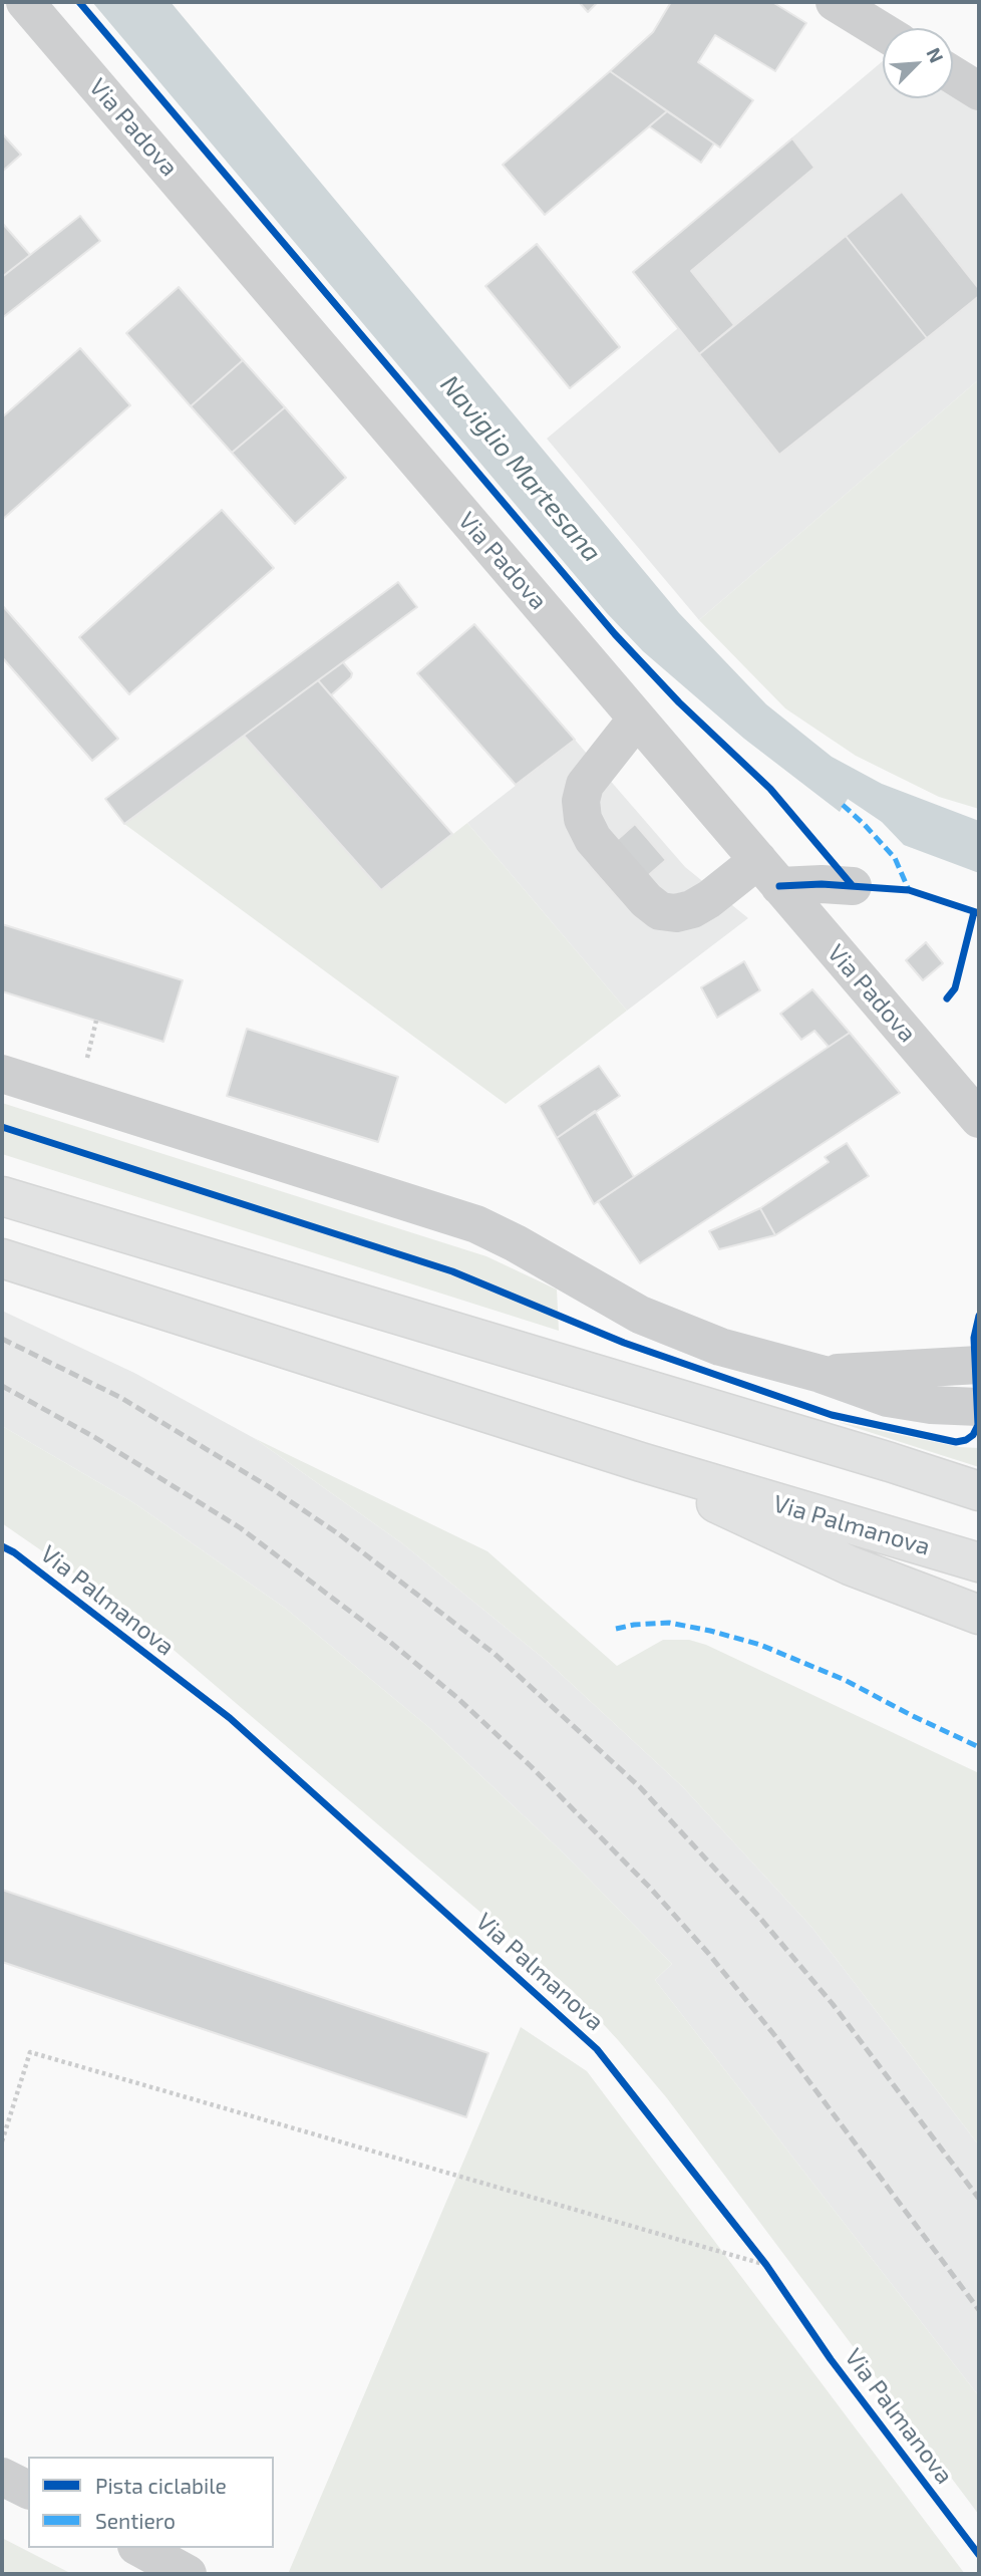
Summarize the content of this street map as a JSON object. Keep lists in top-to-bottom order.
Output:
{
  "streets": {
    "highway": ["Via Palmanova"],
    "street": ["Via Padova"]
  },
  "water": ["Naviglio Martesana"],
  "legend": ["Pista ciclabile", "Sentiero"],
  "north": "top right"
}
